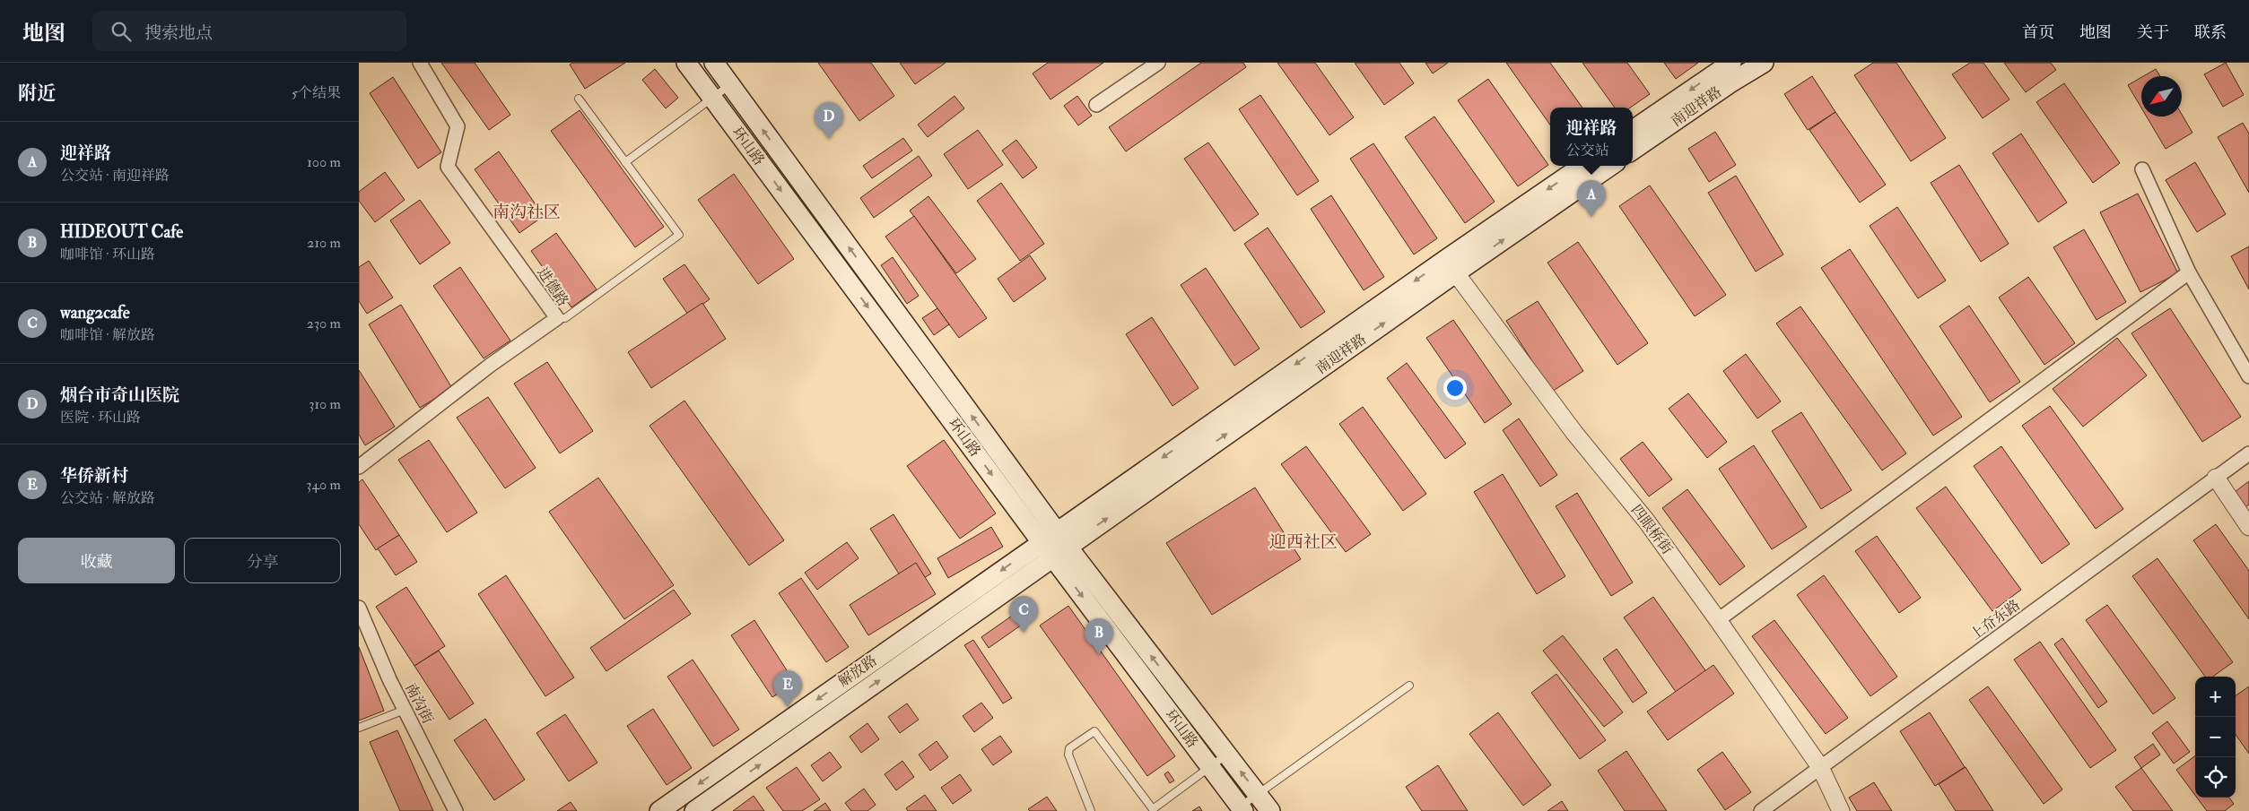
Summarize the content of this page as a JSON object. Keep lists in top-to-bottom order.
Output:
{
  "streets": {
    "main road": ["南迎祥路", "环山路", "解放路"],
    "street": [
      "进德路",
      "四眼桥街",
      "上夼东路",
      "南沟街"
    ]
  },
  "crossings": [
    ["南迎祥路", "环山路"],
    ["南迎祥路", "四眼桥街"],
    ["南迎祥路", "解放路"],
    ["环山路", "解放路"],
    ["四眼桥街", "上夼东路"]
  ],
  "districts": ["南沟社区", "迎西社区"],
  "north": "bottom left",
  "page": {
    "header": "地图",
    "search": "搜索地点",
    "nav": [
      "首页",
      "地图",
      "关于",
      "联系"
    ],
    "heading": ["附近", "5个结果"],
    "pins": [
      "D",
      "A",
      "C",
      "B",
      "E"
    ],
    "popup": ["迎祥路", "公交站"],
    "list": [
      {
        "mark": "A",
        "name": "迎祥路",
        "note": "公交站 · 南迎祥路",
        "value": "100 m"
      },
      {
        "mark": "B",
        "name": "HIDEOUT Cafe",
        "note": "咖啡馆 · 环山路",
        "value": "210 m"
      },
      {
        "mark": "C",
        "name": "wang2cafe",
        "note": "咖啡馆 · 解放路",
        "value": "230 m"
      },
      {
        "mark": "D",
        "name": "烟台市奇山医院",
        "note": "医院 · 环山路",
        "value": "310 m"
      },
      {
        "mark": "E",
        "name": "华侨新村",
        "note": "公交站 · 解放路",
        "value": "340 m"
      }
    ],
    "buttons": ["收藏", "分享"],
    "map_buttons": ["+", "−"]
  }
}
